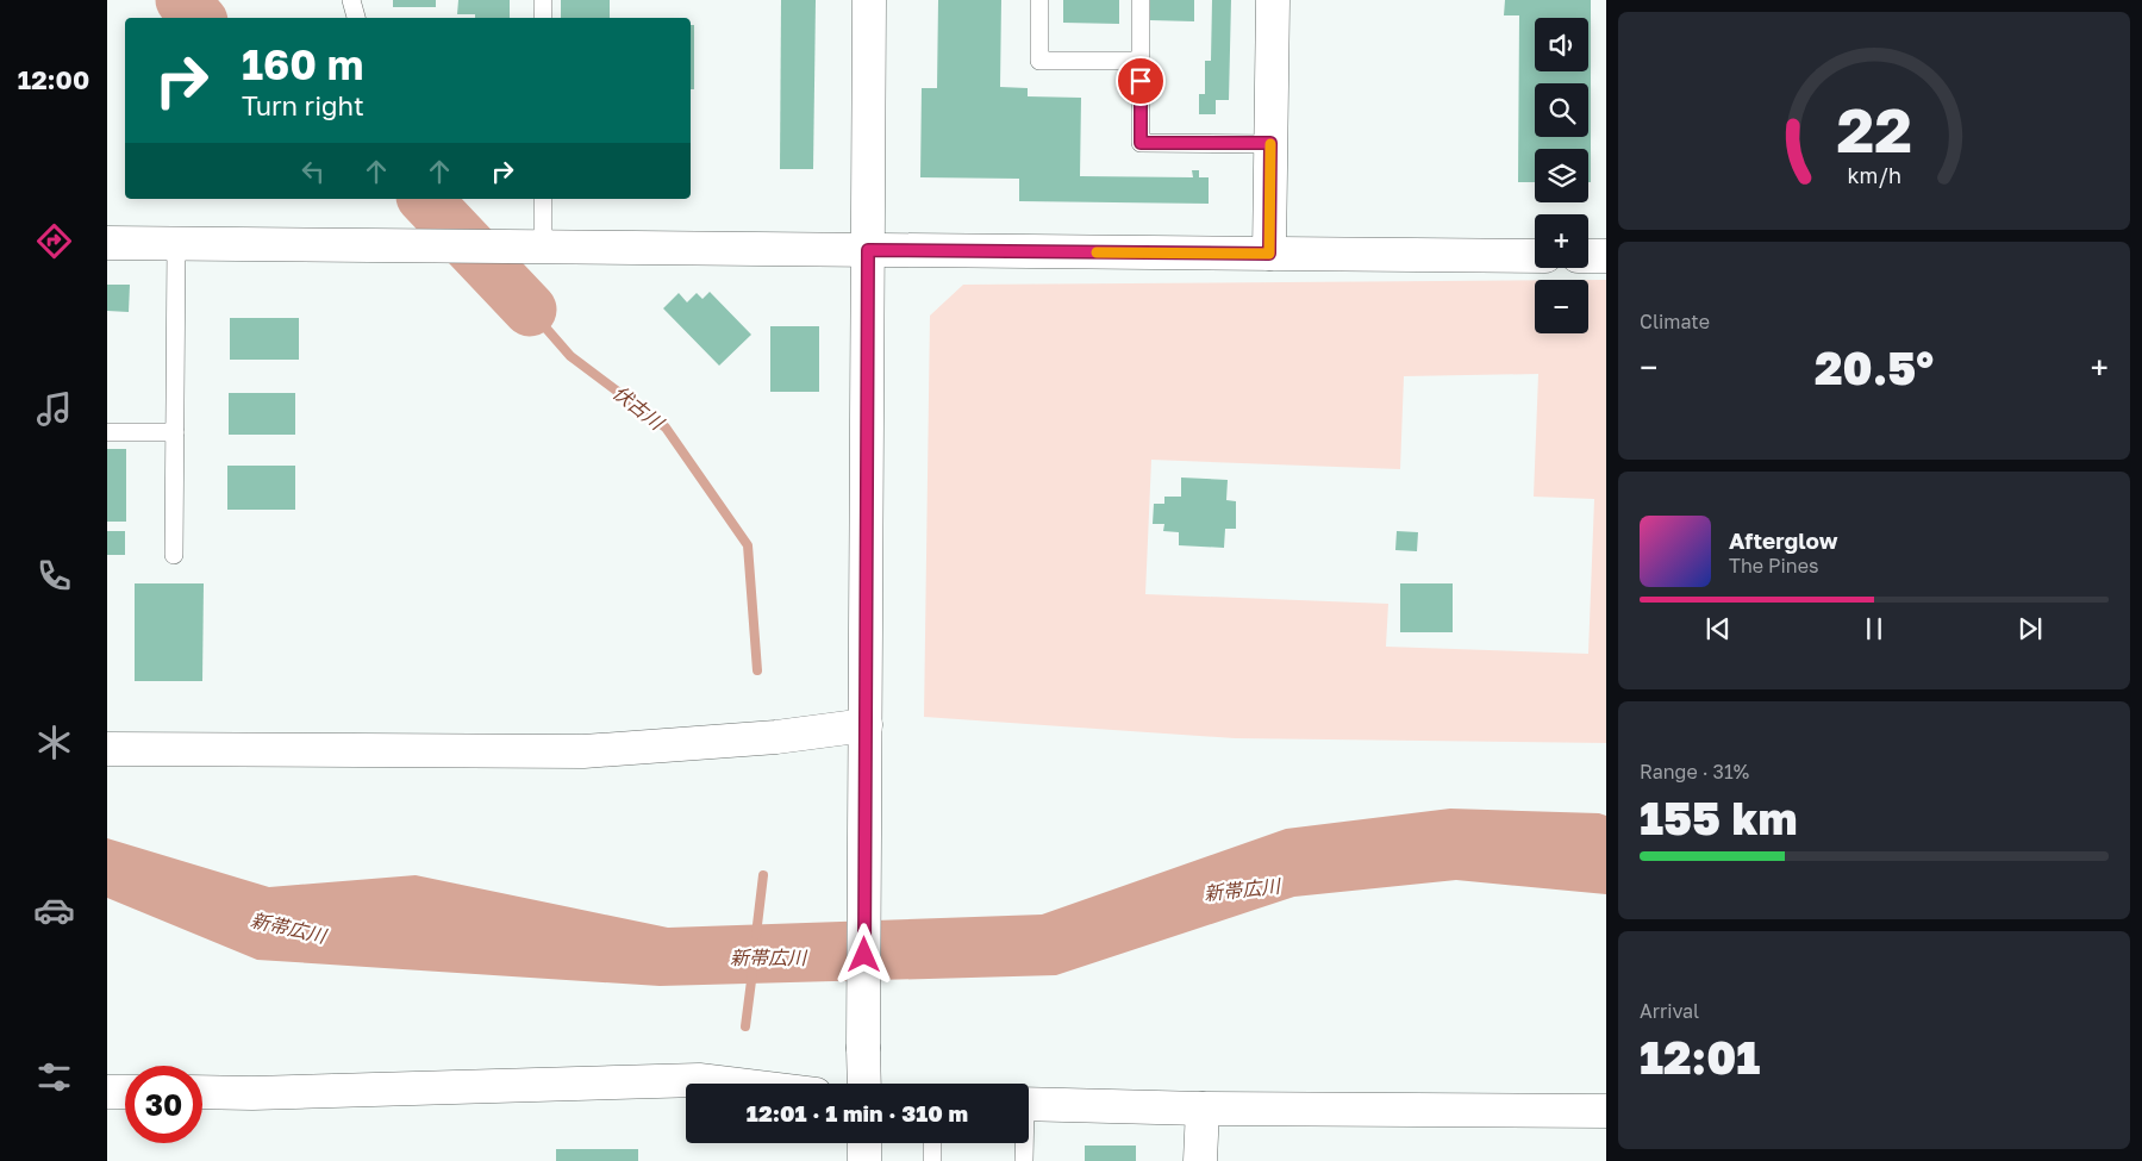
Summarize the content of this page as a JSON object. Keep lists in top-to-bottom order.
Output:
{
  "water": ["伏古川", "新帯広川"],
  "page": {
    "tabs": "12:00",
    "map_buttons": ["+", "−"],
    "turn": ["160 m", "Turn right"],
    "tile": [
      "Climate",
      ["Range · 31%", "155 km"],
      ["Arrival", "12:01"]
    ],
    "heat": ["−", "20.5°", "+"],
    "song": ["Afterglow", "The Pines"],
    "limit": "30",
    "trip": "12:01 · 1 min · 310 m",
    "gauge": ["22", "km/h"]
  }
}
